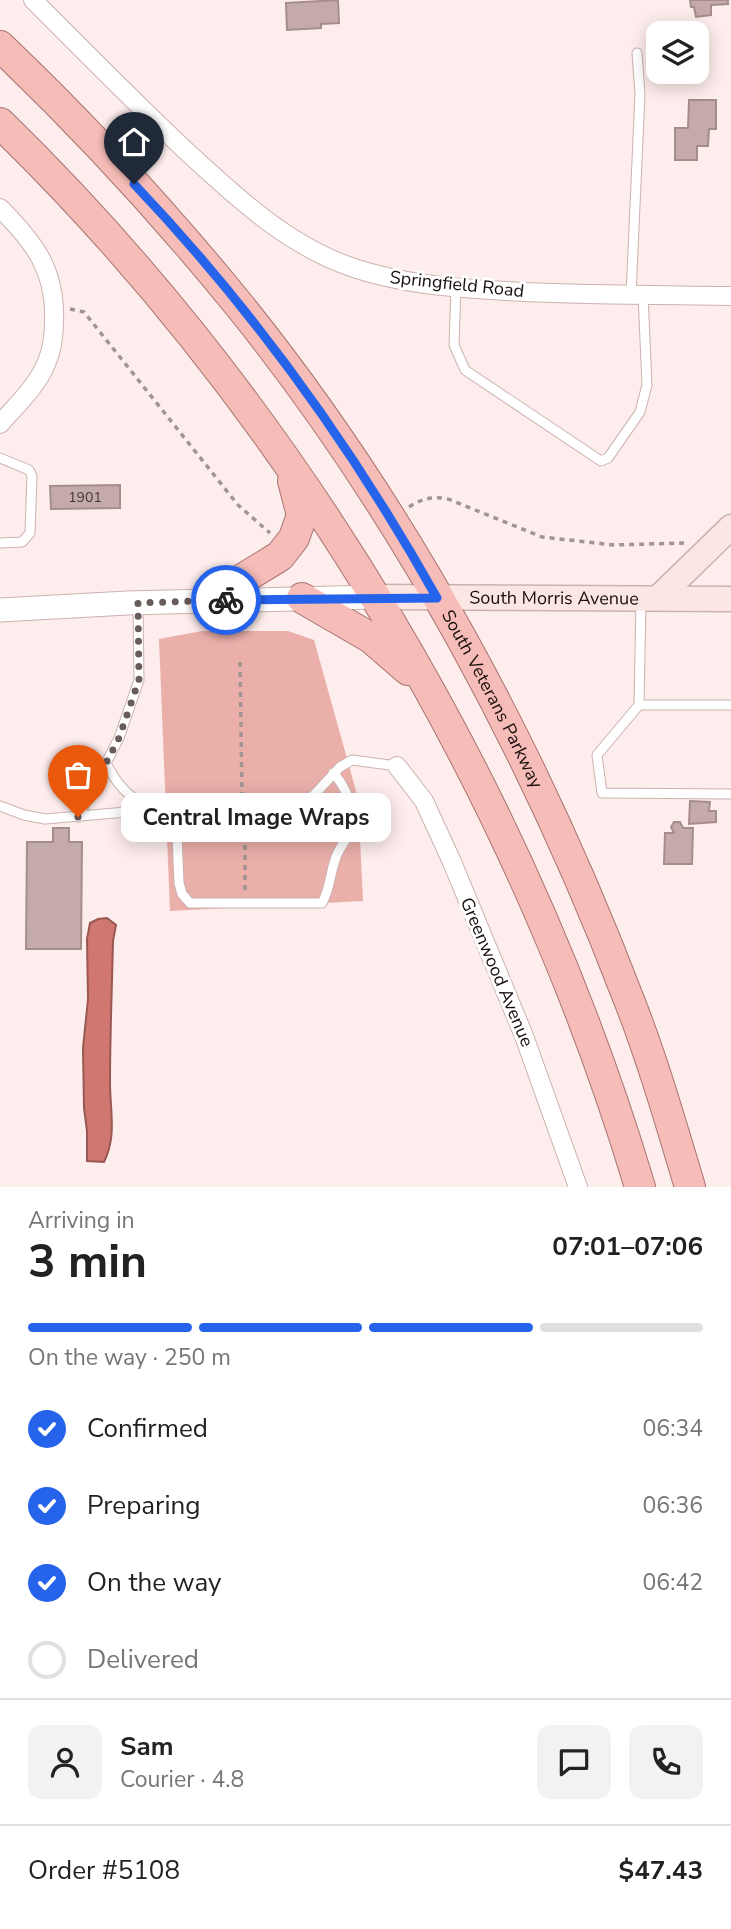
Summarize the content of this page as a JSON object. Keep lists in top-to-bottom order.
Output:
{
  "streets": {
    "highway": ["South Veterans Parkway"],
    "main road": ["South Morris Avenue"],
    "street": ["Springfield Road", "Greenwood Avenue"]
  },
  "crossings": [
    ["South Morris Avenue", "South Veterans Parkway"]
  ],
  "places": ["Central Image Wraps"],
  "house_numbers": ["1901"],
  "page": {
    "bubble": "Central Image Wraps",
    "heading": ["3 min", "Arriving in", "07:01–07:06"],
    "panel": [
      "Sam",
      "Courier · 4.8",
      "Order #5108",
      "$47.43"
    ],
    "bar": "On the way · 250 m",
    "list": [
      ["Confirmed", "06:34"],
      ["Preparing", "06:36"],
      ["On the way", "06:42"],
      "Delivered"
    ]
  }
}
